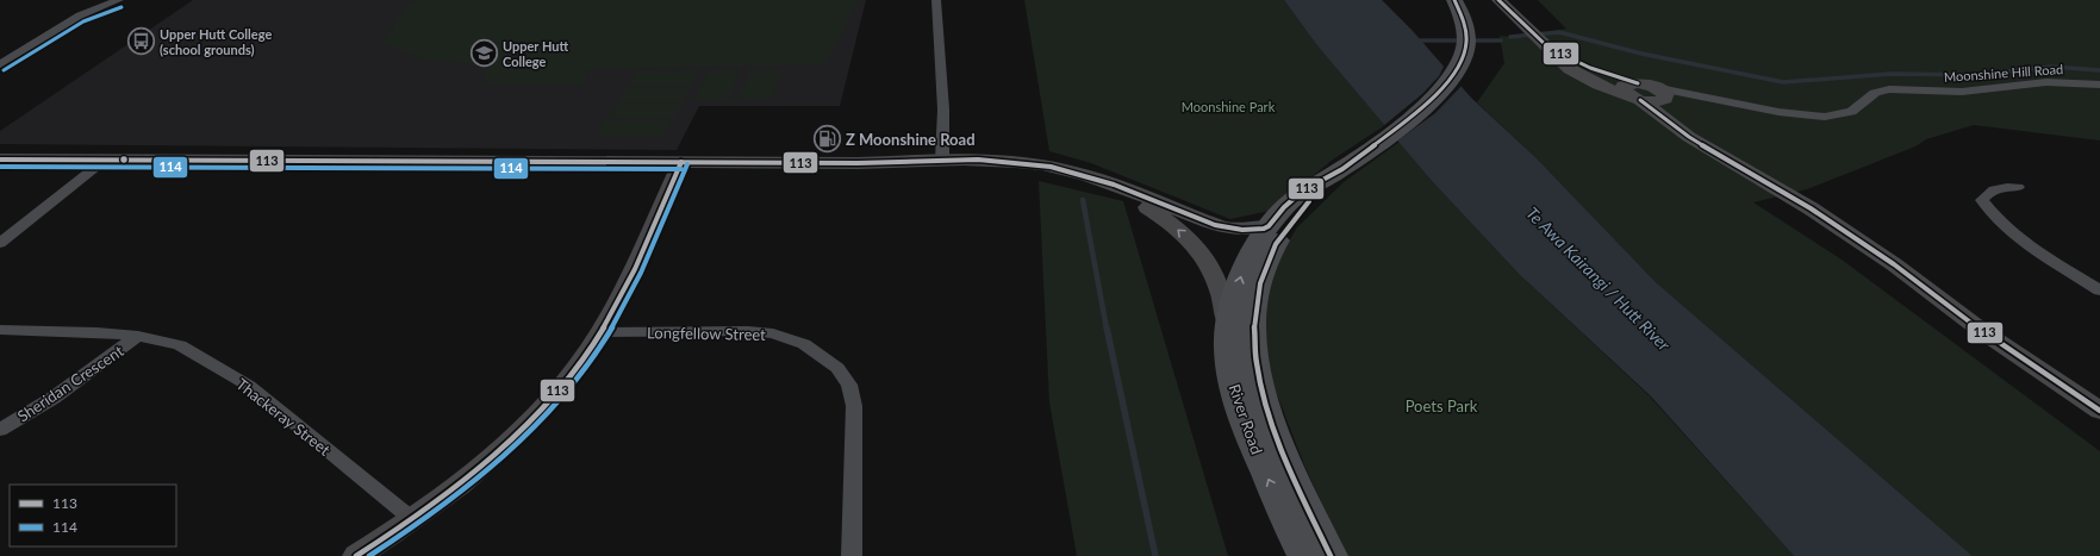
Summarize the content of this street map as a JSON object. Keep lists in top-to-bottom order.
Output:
{
  "streets": {
    "highway": ["River Road"],
    "street": [
      "Moonshine Hill Road",
      "Longfellow Street",
      "Sheridan Crescent",
      "Thackeray Street"
    ]
  },
  "crossings": [
    ["Sheridan Crescent", "Thackeray Street"]
  ],
  "water": ["Te Awa Kairangi / Hutt River"],
  "parks": ["Moonshine Park", "Poets Park"],
  "places": {
    "bus stop": ["Upper Hutt College (school grounds)"],
    "school or university": ["Upper Hutt College"],
    "fuel station": ["Z Moonshine Road"]
  },
  "lines": ["transit line 113", "transit line 114"],
  "legend": ["113", "114"]
}
